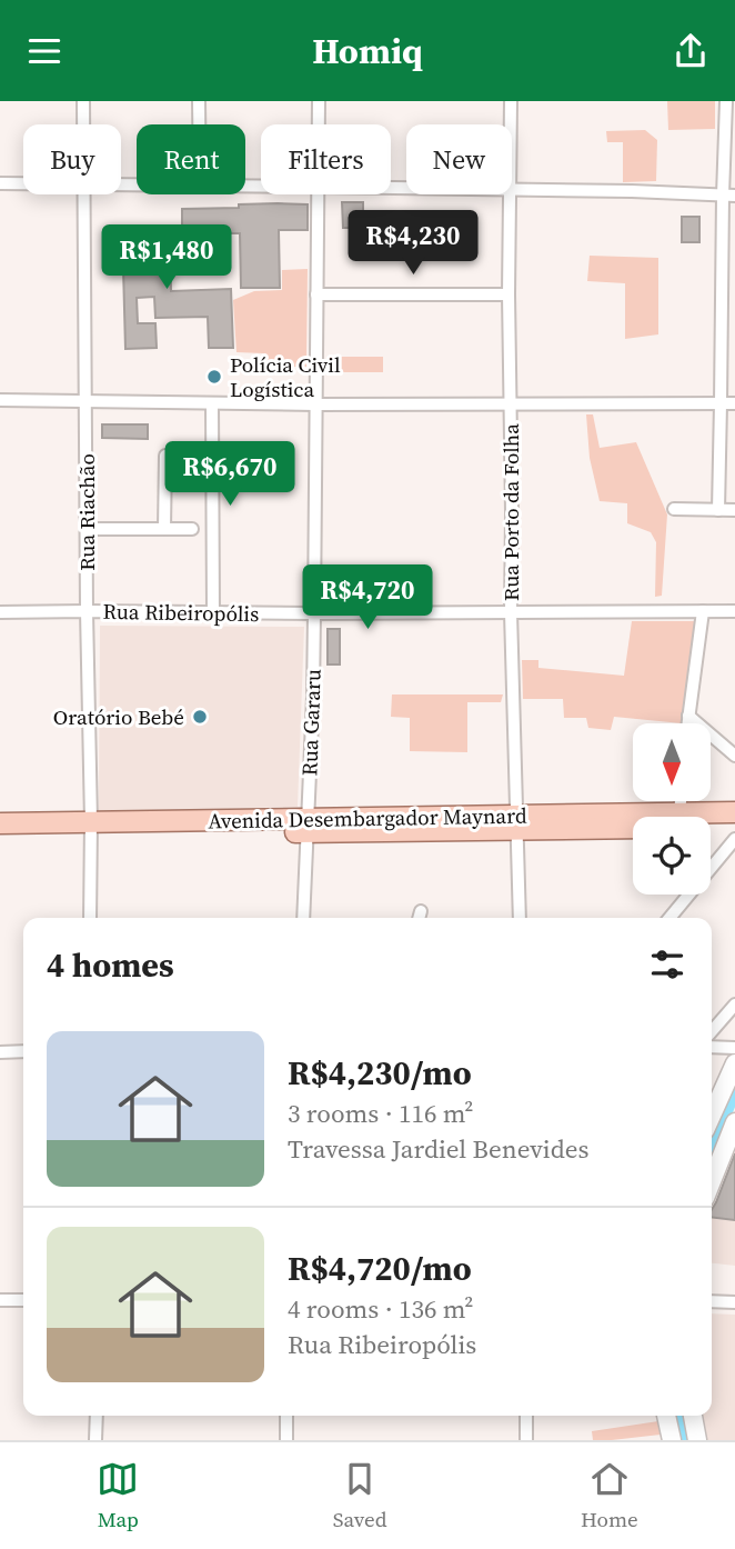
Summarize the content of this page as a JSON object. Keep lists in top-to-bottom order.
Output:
{
  "streets": {
    "main road": ["Avenida Desembargador Maynard"],
    "street": [
      "Rua Riachão",
      "Rua Porto da Folha",
      "Rua Ribeiropólis",
      "Rua Gararu"
    ]
  },
  "crossings": [
    ["Rua Riachão", "Rua Ribeiropólis"],
    ["Rua Riachão", "Avenida Desembargador Maynard"],
    ["Rua Porto da Folha", "Rua Ribeiropólis"],
    ["Rua Porto da Folha", "Avenida Desembargador Maynard"],
    ["Rua Ribeiropólis", "Rua Gararu"],
    ["Rua Gararu", "Avenida Desembargador Maynard"]
  ],
  "places": ["Polícia Civil Logística", "Oratório Bebé"],
  "north": "bottom",
  "page": {
    "header": "Homiq",
    "chip": [
      "Buy",
      "Rent",
      "Filters",
      "New"
    ],
    "price": [
      "R$4,230",
      "R$1,480",
      "R$6,670",
      "R$4,720"
    ],
    "heading": "4 homes",
    "list": [
      {
        "name": "R$4,230/mo",
        "note": "3 rooms · 116 m² · Travessa Jardiel Benevides"
      },
      {
        "name": "R$4,720/mo",
        "note": "4 rooms · 136 m² · Rua Ribeiropólis"
      }
    ],
    "tabs": ["Map", "Saved", "Home"]
  }
}
